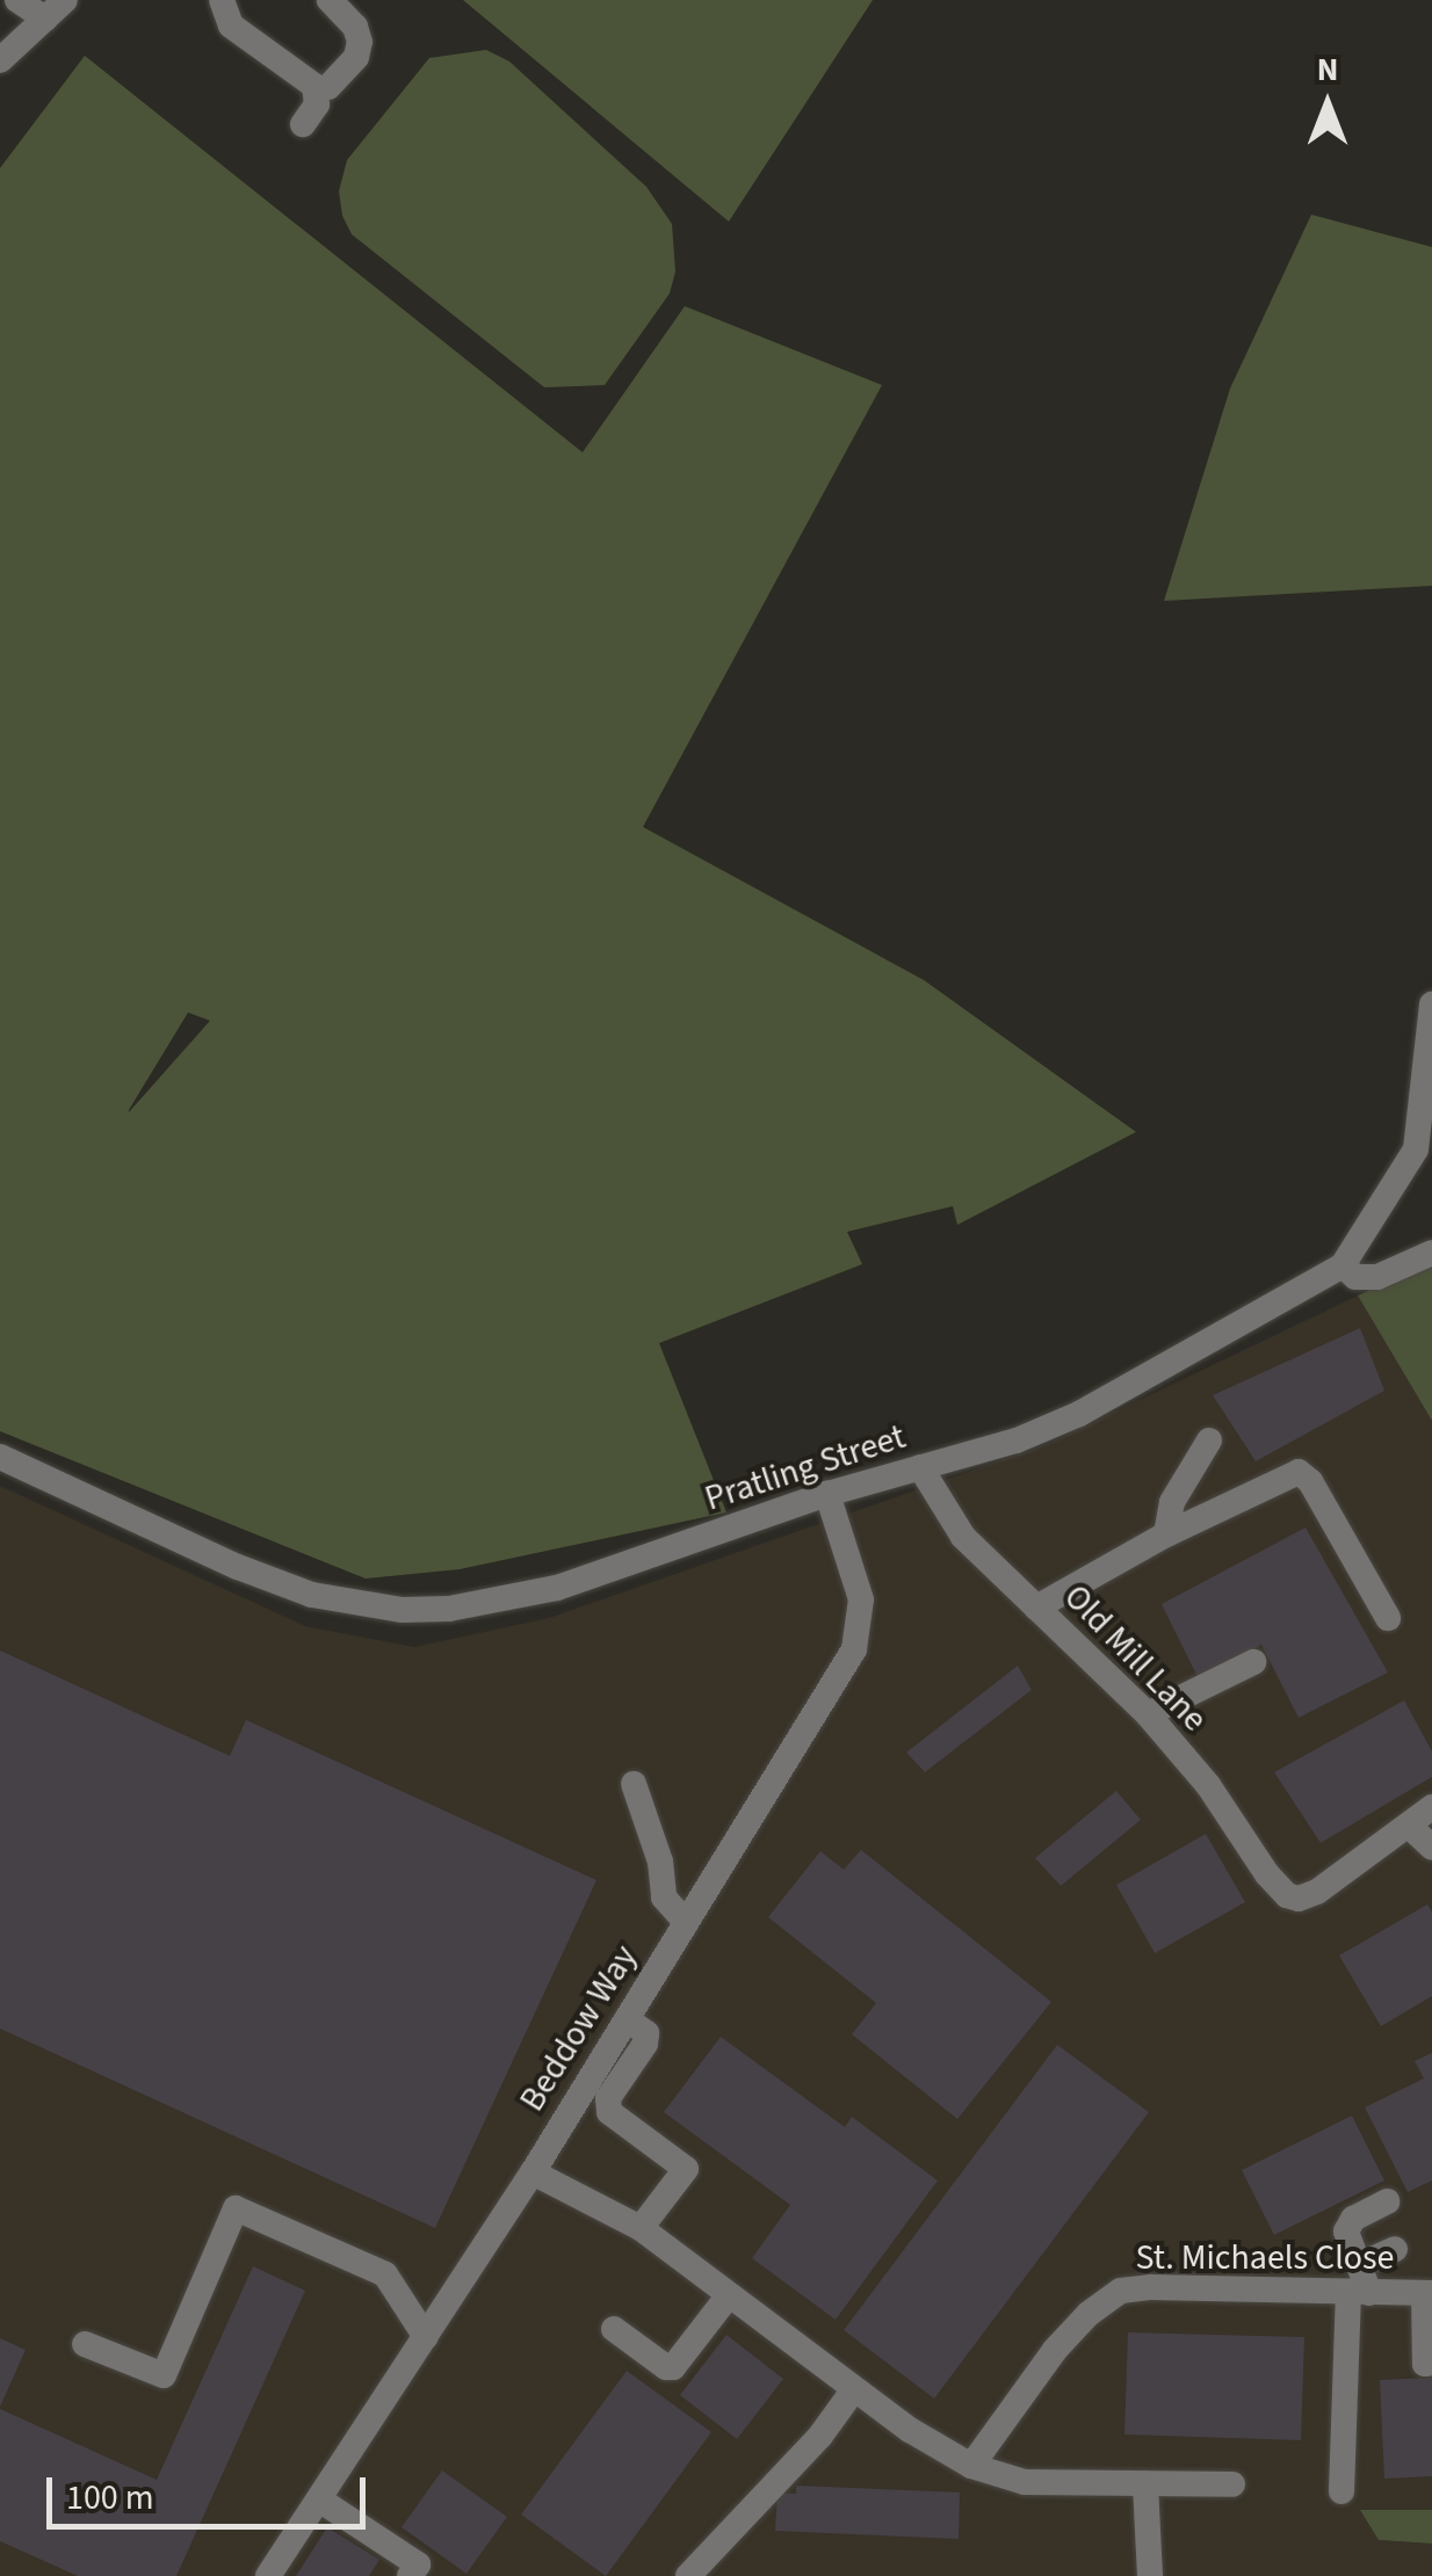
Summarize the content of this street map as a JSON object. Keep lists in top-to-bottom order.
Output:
{
  "streets": {
    "street": [
      "Pratling Street",
      "Old Mill Lane",
      "Beddow Way",
      "St. Michaels Close"
    ]
  },
  "crossings": [
    ["Pratling Street", "Old Mill Lane"],
    ["Pratling Street", "Beddow Way"]
  ],
  "scale_bar": "100 m",
  "north": "top"
}
